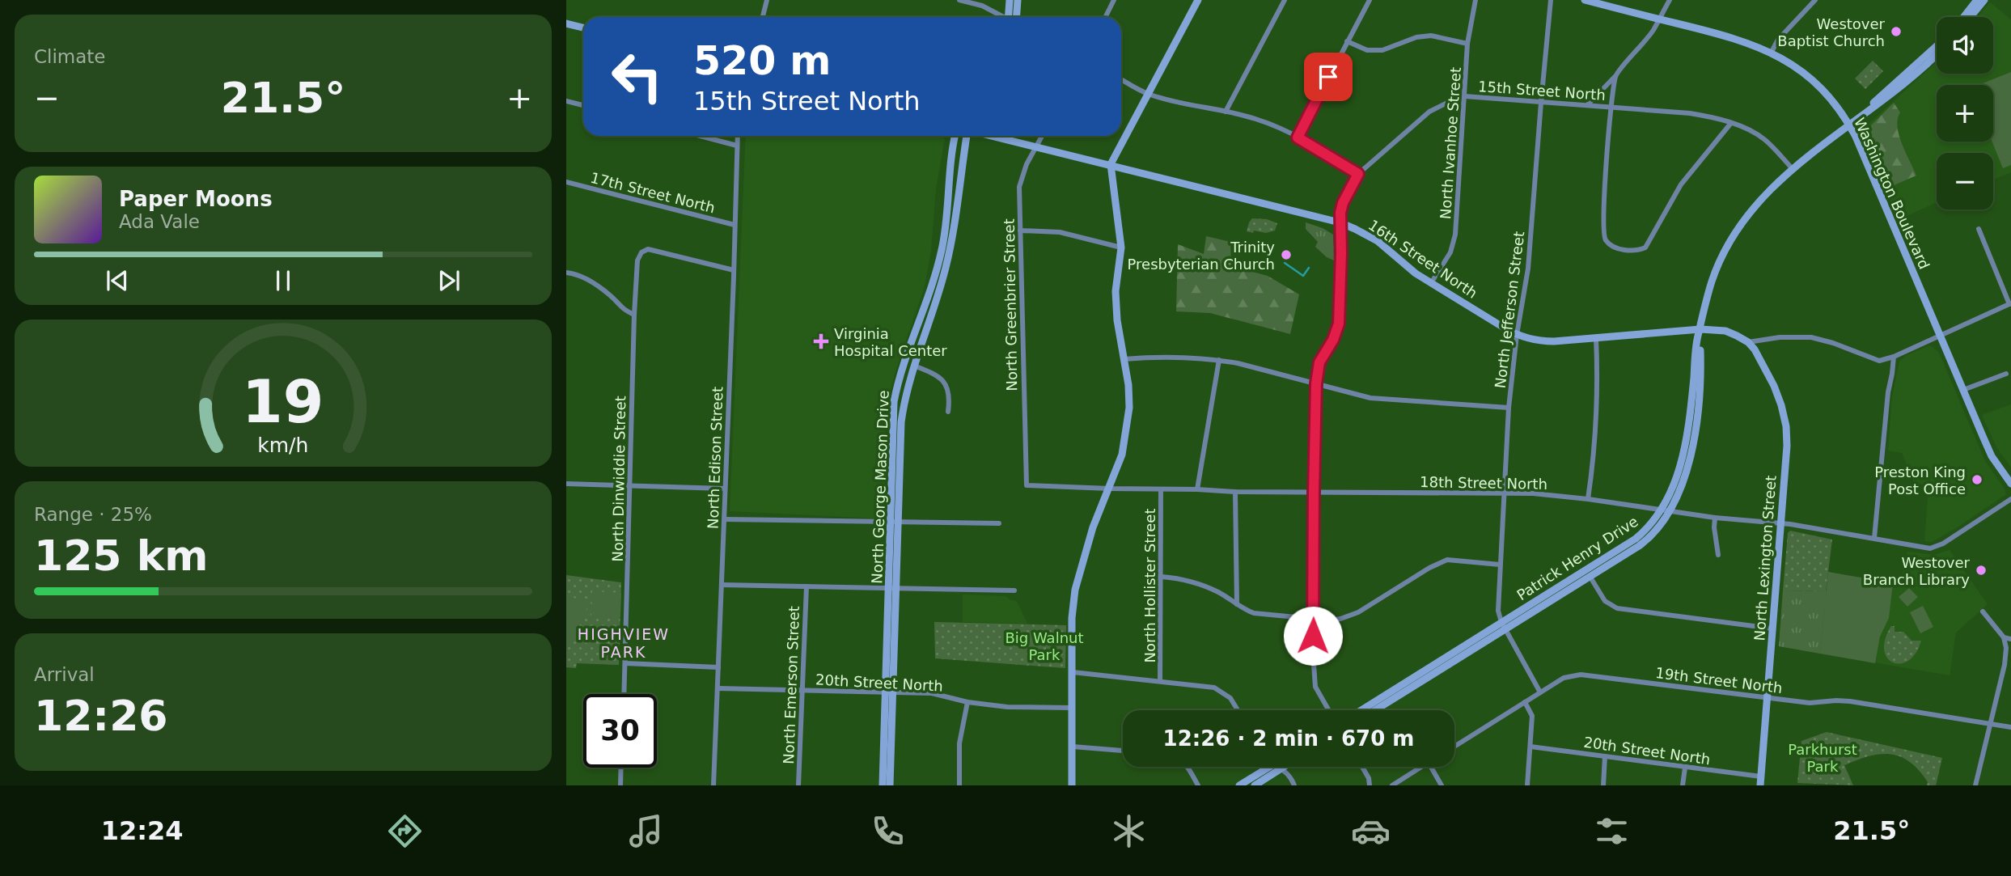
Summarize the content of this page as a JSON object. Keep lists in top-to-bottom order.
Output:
{
  "streets": {
    "street": [
      "15th Street North",
      "North Ivanhoe Street",
      "17th Street North",
      "Washington Boulevard",
      "16th Street North",
      "North Greenbrier Street",
      "North Jefferson Street",
      "North Edison Street",
      "North Dinwiddie Street",
      "18th Street North",
      "North George Mason Drive",
      "Patrick Henry Drive",
      "North Lexington Street",
      "North Hollister Street",
      "19th Street North",
      "20th Street North",
      "North Emerson Street"
    ]
  },
  "crossings": [
    ["15th Street North", "North Ivanhoe Street"],
    ["15th Street North", "North Jefferson Street"],
    ["15th Street North", "Patrick Henry Drive"],
    ["North Ivanhoe Street", "16th Street North"],
    ["17th Street North", "North Edison Street"],
    ["Washington Boulevard", "Patrick Henry Drive"],
    ["16th Street North", "North Greenbrier Street"],
    ["16th Street North", "North Jefferson Street"],
    ["16th Street North", "Patrick Henry Drive"],
    ["16th Street North", "North Lexington Street"],
    ["North Greenbrier Street", "18th Street North"],
    ["North Jefferson Street", "18th Street North"],
    ["North Jefferson Street", "Patrick Henry Drive"],
    ["North Edison Street", "North Dinwiddie Street"],
    ["North Edison Street", "20th Street North"],
    ["18th Street North", "Patrick Henry Drive"],
    ["18th Street North", "North Lexington Street"],
    ["18th Street North", "North Hollister Street"],
    ["North George Mason Drive", "20th Street North"],
    ["North Lexington Street", "19th Street North"],
    ["North Lexington Street", "20th Street North"],
    ["20th Street North", "North Emerson Street"]
  ],
  "districts": ["HIGHVIEW PARK"],
  "parks": ["Big Walnut Park", "Parkhurst Park"],
  "places": {
    "other": [
      "Westover Baptist Church",
      "Trinity Presbyterian Church",
      "Preston King Post Office",
      "Westover Branch Library"
    ],
    "health": ["Virginia Hospital Center"]
  },
  "page": {
    "tile": [
      "Climate",
      ["Range · 25%", "125 km"],
      ["Arrival", "12:26"]
    ],
    "map_buttons": ["+", "−"],
    "turn": ["520 m", "15th Street North"],
    "heat": ["−", "21.5°", "+"],
    "song": ["Paper Moons", "Ada Vale"],
    "limit": "30",
    "trip": "12:26 · 2 min · 670 m",
    "tabs": ["12:24", "21.5°"],
    "gauge": ["19", "km/h"]
  }
}
